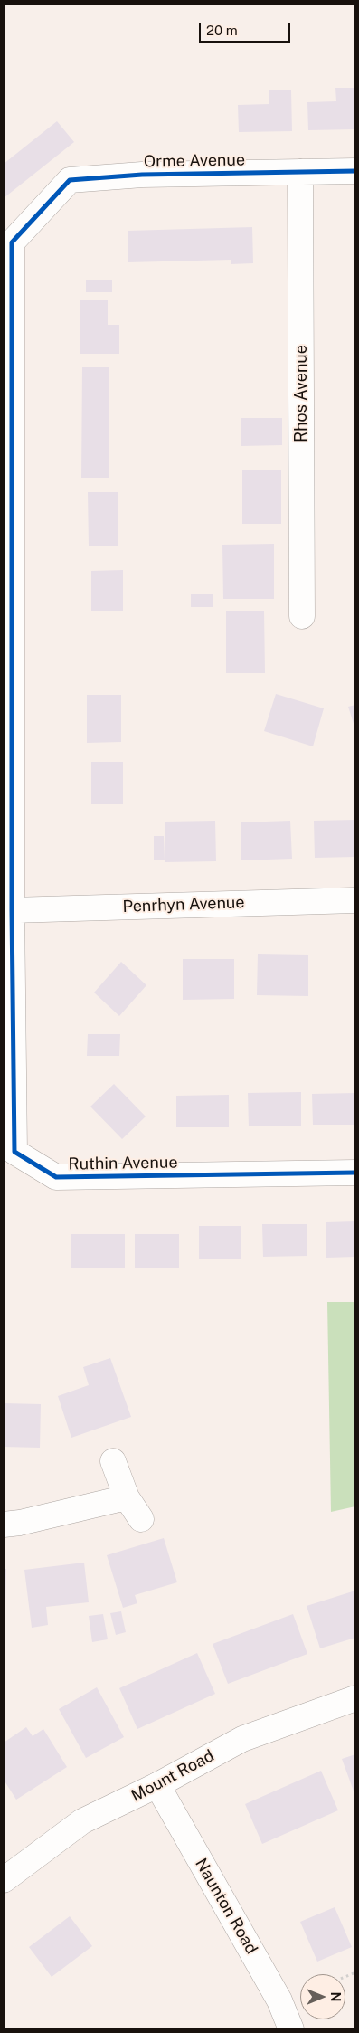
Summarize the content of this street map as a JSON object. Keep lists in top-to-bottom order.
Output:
{
  "streets": {
    "street": [
      "Orme Avenue",
      "Rhos Avenue",
      "Penrhyn Avenue",
      "Ruthin Avenue",
      "Mount Road",
      "Naunton Road"
    ]
  },
  "crossings": [
    ["Orme Avenue", "Rhos Avenue"],
    ["Orme Avenue", "Ruthin Avenue"],
    ["Penrhyn Avenue", "Ruthin Avenue"],
    ["Mount Road", "Naunton Road"]
  ],
  "scale_bar": "20 m",
  "north": "right"
}
